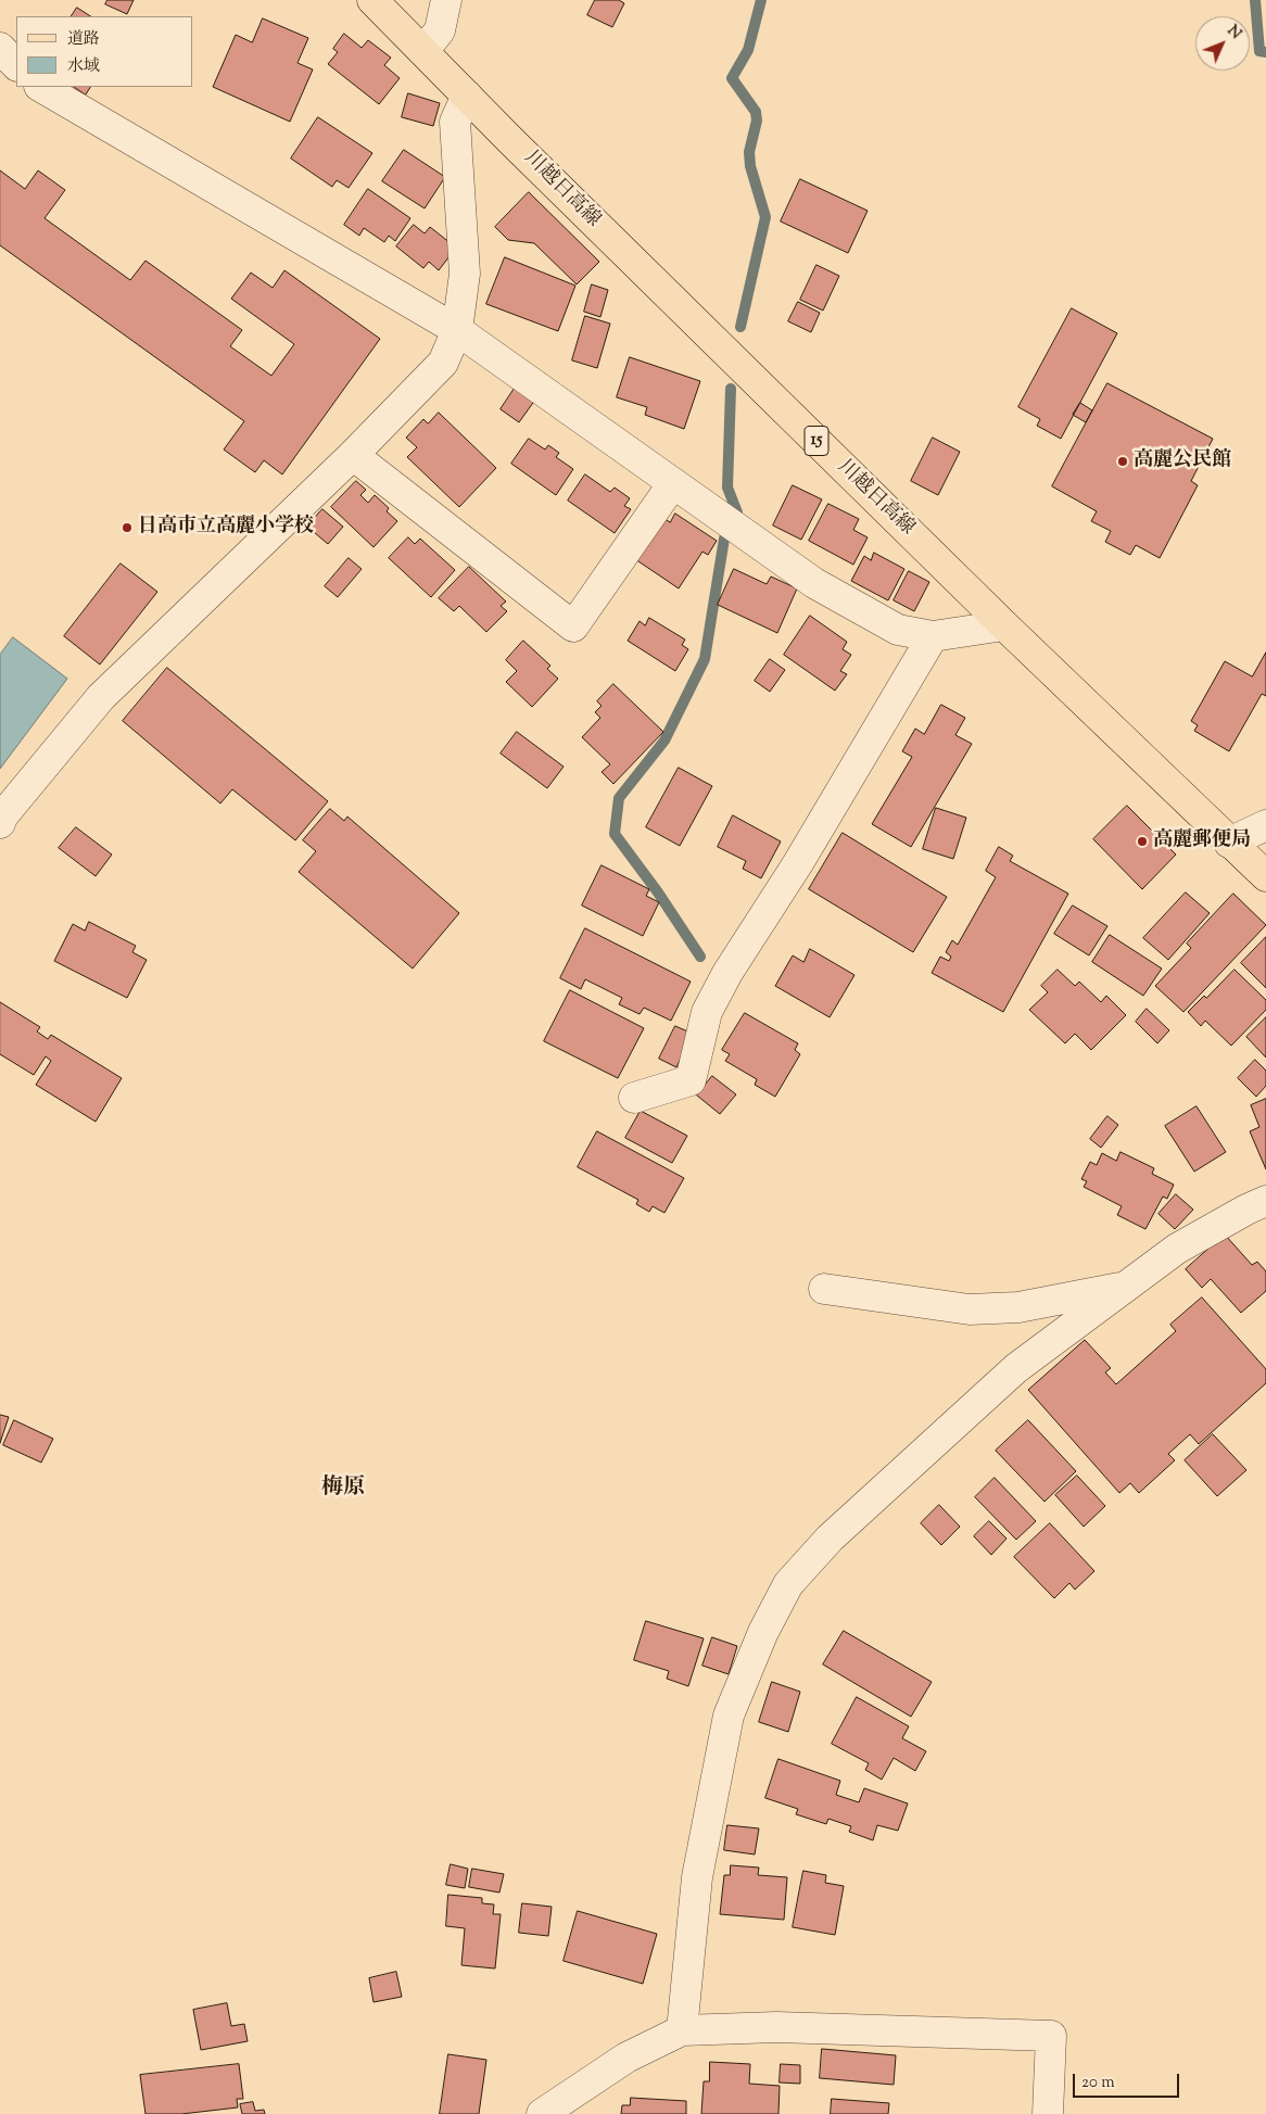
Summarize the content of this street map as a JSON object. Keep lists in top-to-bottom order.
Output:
{
  "streets": {
    "main road": ["川越日高線", "15"]
  },
  "districts": ["梅原"],
  "places": ["高麗公民館", "日高市立高麗小学校", "高麗郵便局"],
  "legend": ["道路", "水域"],
  "scale_bar": "20 m",
  "north": "top right"
}
